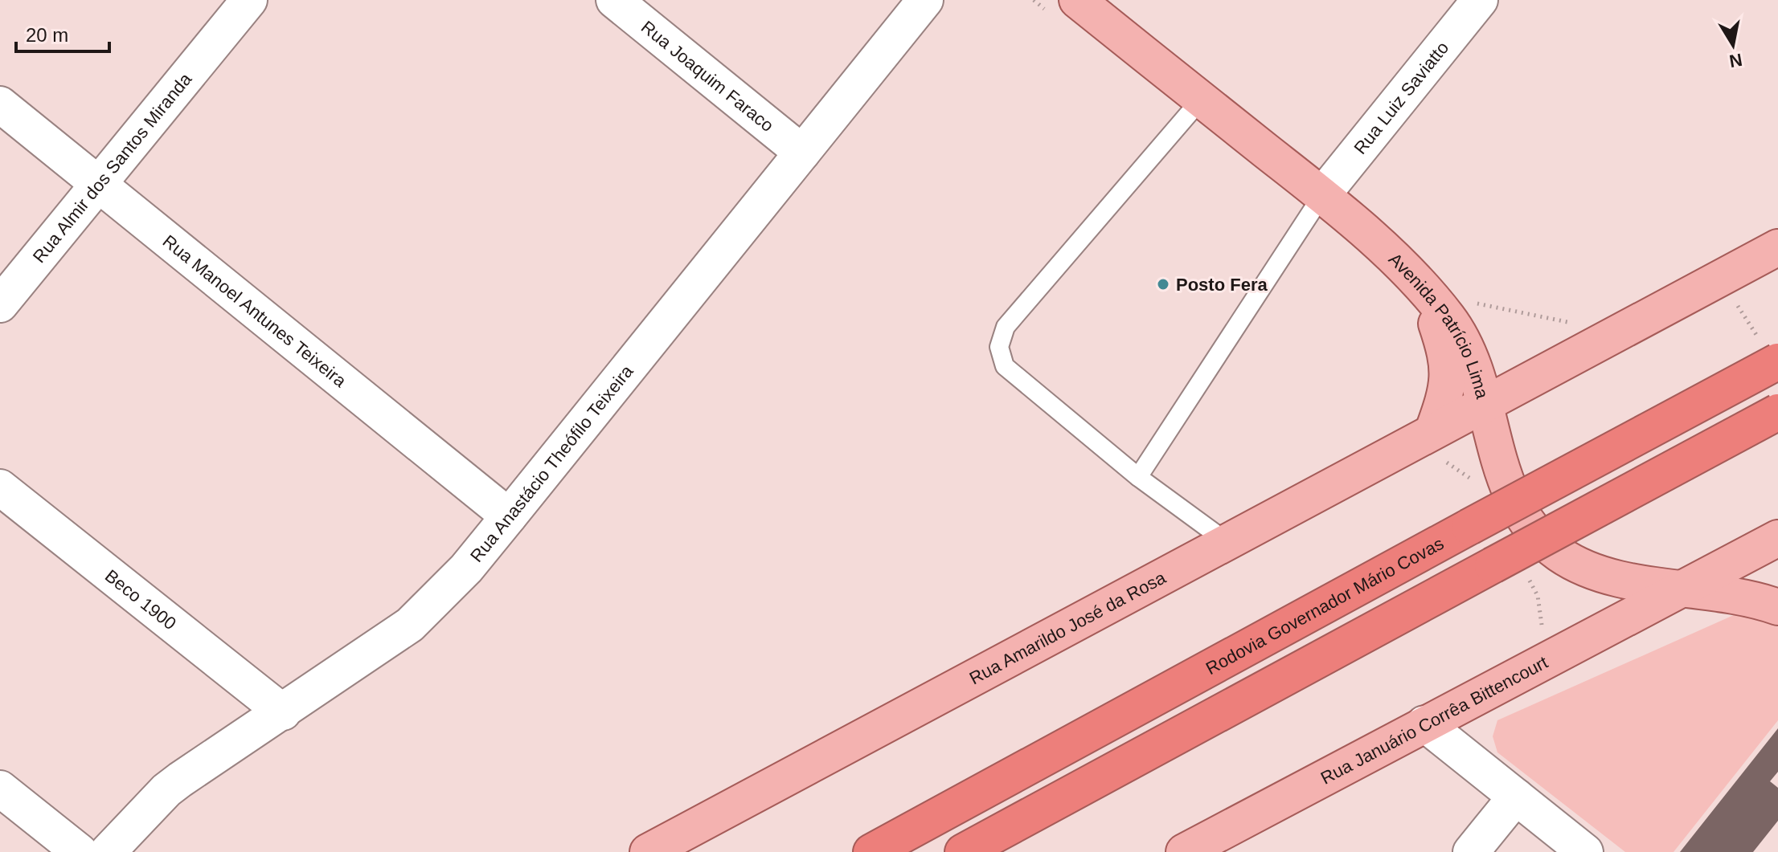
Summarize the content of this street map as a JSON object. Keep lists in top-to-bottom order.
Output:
{
  "streets": {
    "highway": ["Rodovia Governador Mário Covas"],
    "main road": ["Avenida Patrício Lima", "Rua Amarildo José da Rosa", "Rua Januário Corrêa Bittencourt"],
    "street": [
      "Rua Joaquim Faraco",
      "Rua Luiz Saviatto",
      "Rua Almir dos Santos Miranda",
      "Rua Manoel Antunes Teixeira",
      "Rua Anastácio Theófilo Teixeira",
      "Beco 1900"
    ]
  },
  "crossings": [
    ["Rua Joaquim Faraco", "Rua Anastácio Theófilo Teixeira"],
    ["Rua Luiz Saviatto", "Avenida Patrício Lima"],
    ["Rua Almir dos Santos Miranda", "Rua Manoel Antunes Teixeira"],
    ["Rua Manoel Antunes Teixeira", "Rua Anastácio Theófilo Teixeira"],
    ["Avenida Patrício Lima", "Rua Amarildo José da Rosa"],
    ["Avenida Patrício Lima", "Rua Januário Corrêa Bittencourt"],
    ["Rua Anastácio Theófilo Teixeira", "Beco 1900"]
  ],
  "places": ["Posto Fera"],
  "scale_bar": "20 m",
  "north": "bottom"
}
